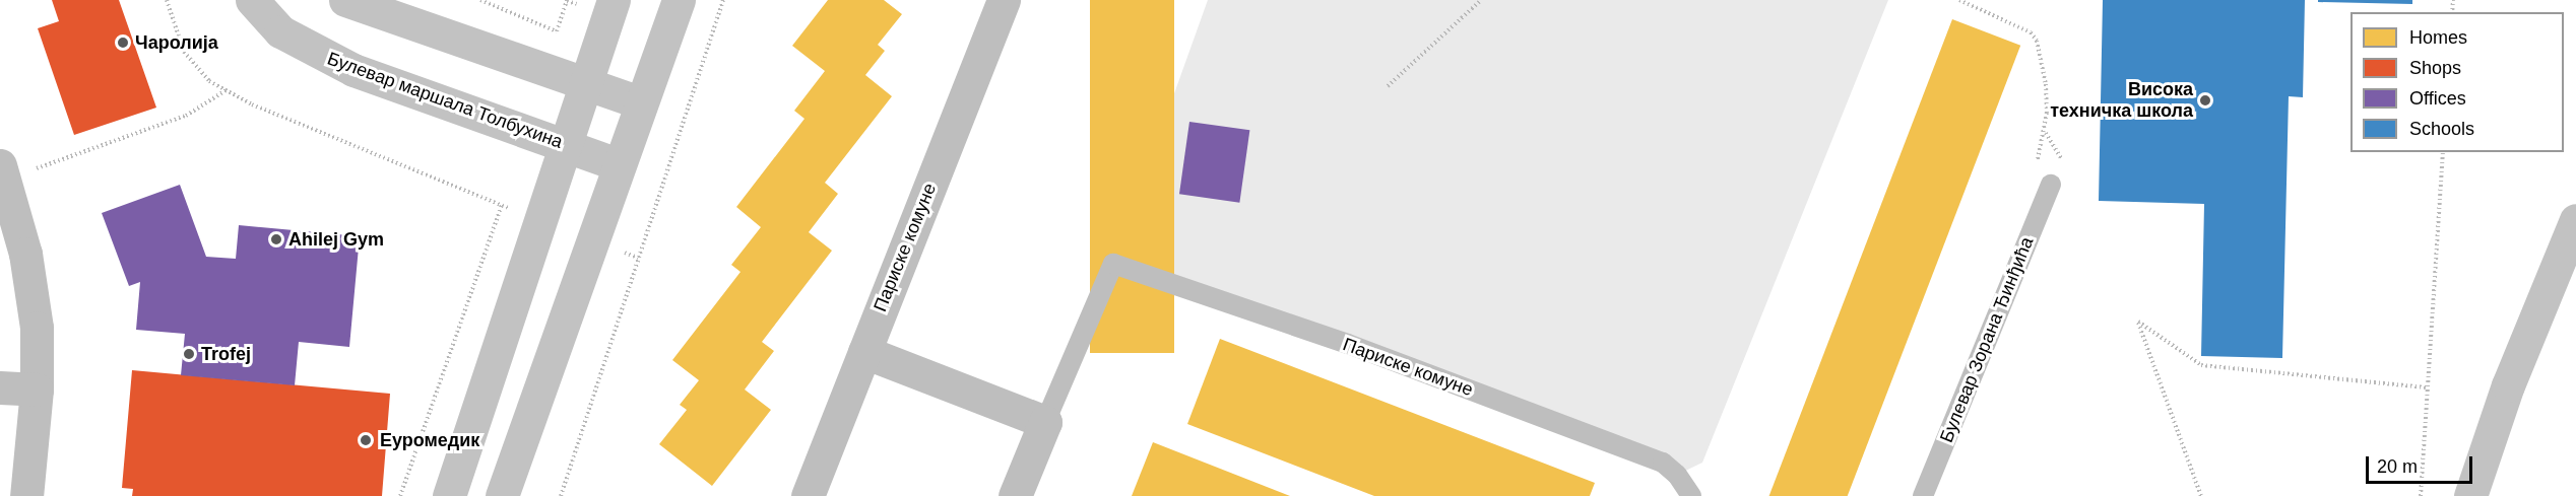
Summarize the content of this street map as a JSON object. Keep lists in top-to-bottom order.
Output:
{
  "streets": {
    "main road": ["Булевар маршала Толбухина"],
    "street": ["Париске комуне"],
    "lane": ["Булевар Зорана Ђинђића"]
  },
  "places": [
    "Чаролија",
    "Висока техничка школа",
    "Ahilej Gym",
    "Trofej",
    "Еуромедик"
  ],
  "legend": [
    "Homes",
    "Shops",
    "Offices",
    "Schools"
  ],
  "scale_bar": "20 m"
}
